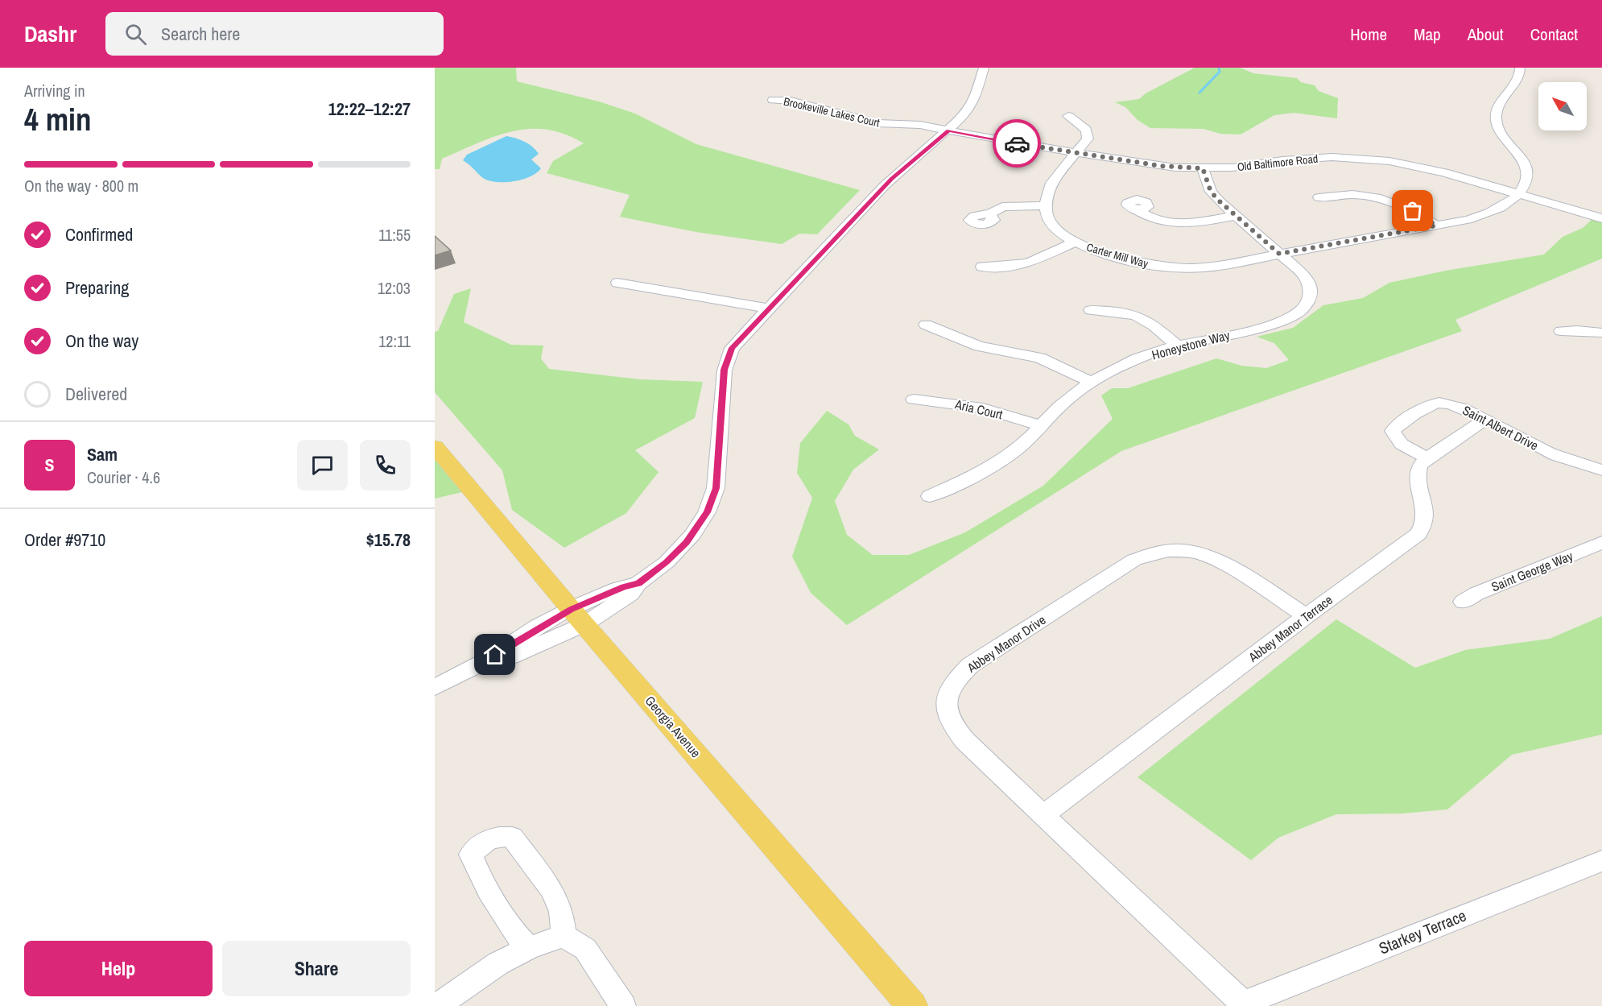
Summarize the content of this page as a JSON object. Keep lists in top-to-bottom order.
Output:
{
  "streets": {
    "main road": ["Georgia Avenue"],
    "street": [
      "Brookeville Lakes Court",
      "Old Baltimore Road",
      "Carter Mill Way",
      "Honeystone Way",
      "Aria Court",
      "Saint Albert Drive",
      "Saint George Way",
      "Abbey Manor Terrace",
      "Abbey Manor Drive",
      "Starkey Terrace"
    ]
  },
  "crossings": [
    ["Brookeville Lakes Court", "Old Baltimore Road"],
    ["Old Baltimore Road", "Carter Mill Way"],
    ["Old Baltimore Road", "Honeystone Way"],
    ["Carter Mill Way", "Honeystone Way"],
    ["Honeystone Way", "Aria Court"],
    ["Saint Albert Drive", "Abbey Manor Terrace"],
    ["Abbey Manor Terrace", "Abbey Manor Drive"],
    ["Abbey Manor Drive", "Starkey Terrace"]
  ],
  "north": "top left",
  "page": {
    "header": "Dashr",
    "search": "Search here",
    "nav": [
      "Home",
      "Map",
      "About",
      "Contact"
    ],
    "heading": ["4 min", "Arriving in", "12:22–12:27"],
    "panel": [
      "Sam",
      "Courier · 4.6",
      "Order #9710",
      "$15.78"
    ],
    "bar": "On the way · 800 m",
    "list": [
      ["Confirmed", "11:55"],
      ["Preparing", "12:03"],
      ["On the way", "12:11"],
      "Delivered"
    ],
    "round": "S",
    "buttons": ["Help", "Share"]
  }
}
